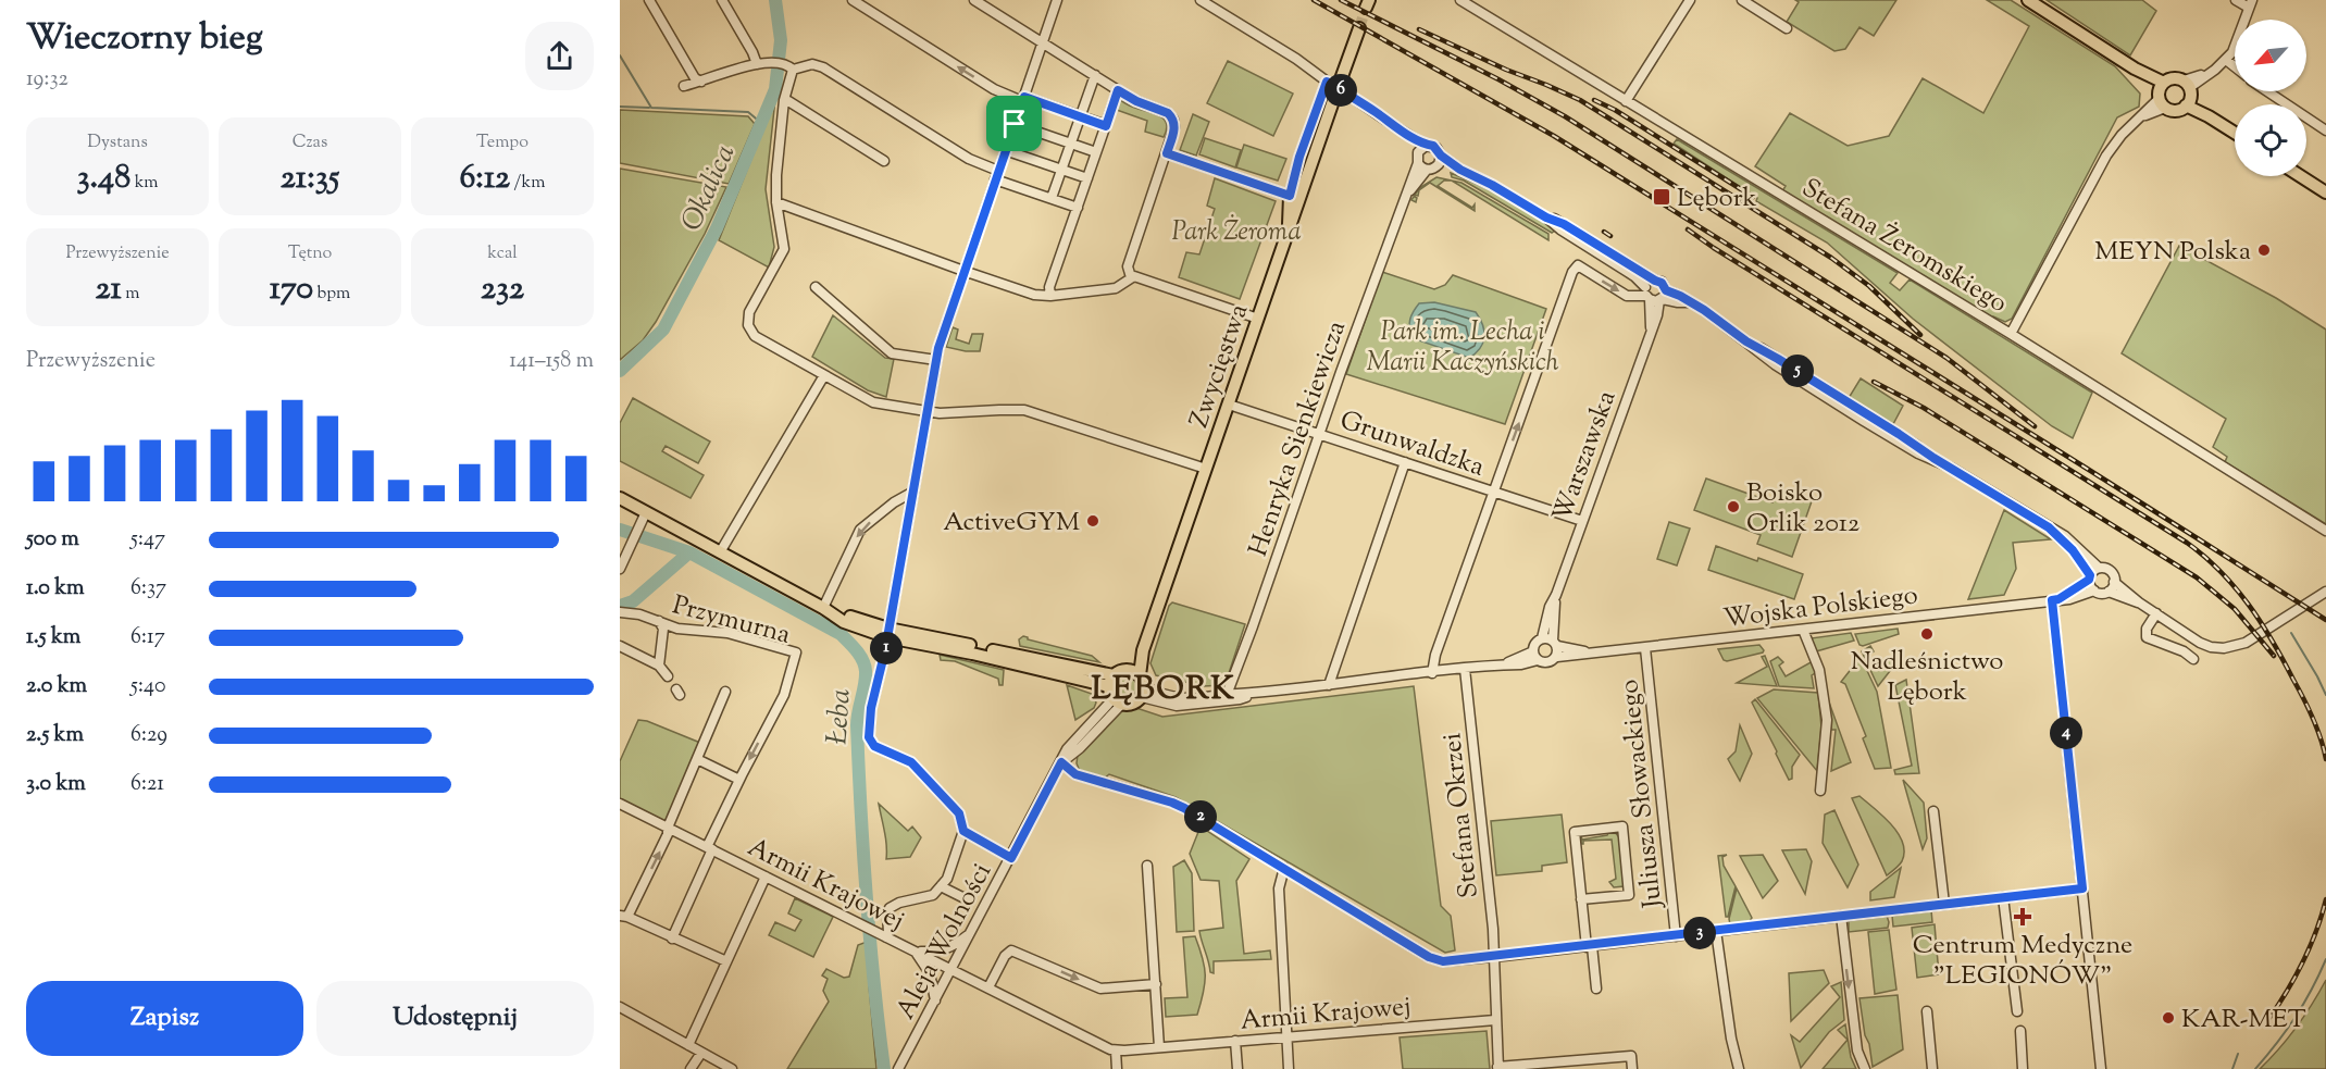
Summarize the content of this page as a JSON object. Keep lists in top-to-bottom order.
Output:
{
  "streets": {
    "main road": ["Zwycięstwa"],
    "street": [
      "Stefana Żeromskiego",
      "Henryka Sienkiewicza",
      "Grunwaldzka",
      "Warszawska",
      "Wojska Polskiego",
      "Przymurna",
      "Juliusza Słowackiego",
      "Stefana Okrzei",
      "Armii Krajowej",
      "Aleja Wolności"
    ]
  },
  "crossings": [
    ["Zwycięstwa", "Grunwaldzka"],
    ["Henryka Sienkiewicza", "Grunwaldzka"],
    ["Grunwaldzka", "Warszawska"],
    ["Warszawska", "Wojska Polskiego"],
    ["Wojska Polskiego", "Juliusza Słowackiego"],
    ["Stefana Okrzei", "Armii Krajowej"],
    ["Armii Krajowej", "Aleja Wolności"]
  ],
  "districts": ["LĘBORK"],
  "water": ["Okalica", "Łeba"],
  "parks": ["Park Żeroma", "Park im. Lecha i Marii Kaczyńskich"],
  "places": {
    "transit": ["Lębork"],
    "other": [
      "MEYN Polska",
      "Boisko Orlik 2012",
      "ActiveGYM",
      "Nadleśnictwo Lębork",
      "KAR-MET"
    ],
    "health": ["Centrum Medyczne \"LEGIONÓW\""]
  },
  "north": "bottom left",
  "page": {
    "heading": ["Wieczorny bieg", "19:32"],
    "pins": [
      "6",
      "5",
      "1",
      "4",
      "2",
      "3"
    ],
    "stats": [
      ["Dystans", "3.48 km"],
      ["Czas", "21:35"],
      ["Tempo", "6:12 /km"],
      ["Przewyższenie", "21 m"],
      ["Tętno", "170 bpm"],
      ["kcal", "232"]
    ],
    "chart": ["Przewyższenie", "141–158 m"],
    "list": [
      {
        "name": "500 m",
        "note": "5:47"
      },
      {
        "name": "1.0 km",
        "note": "6:37"
      },
      {
        "name": "1.5 km",
        "note": "6:17"
      },
      {
        "name": "2.0 km",
        "note": "5:40"
      },
      {
        "name": "2.5 km",
        "note": "6:29"
      },
      {
        "name": "3.0 km",
        "note": "6:21"
      }
    ],
    "buttons": ["Zapisz", "Udostępnij"]
  }
}
